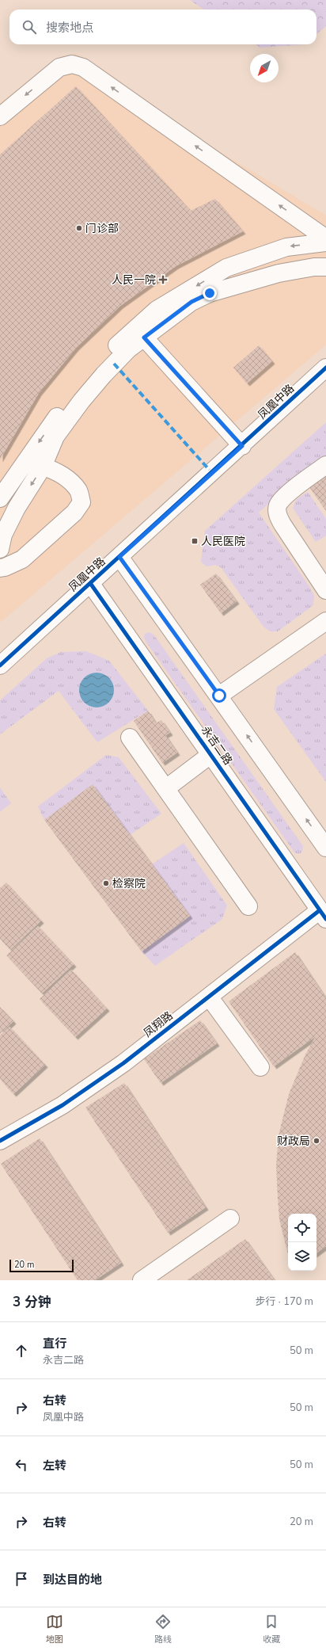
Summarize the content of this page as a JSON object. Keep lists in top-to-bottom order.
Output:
{
  "streets": {
    "street": ["凤凰中路", "永吉二路", "凤翔路"]
  },
  "crossings": [
    ["凤凰中路", "永吉二路"],
    ["永吉二路", "凤翔路"]
  ],
  "places": {
    "other": ["门诊部", "检察院", "财政局"],
    "health": ["人民一院"],
    "transit": ["人民医院"]
  },
  "scale_bar": "20 m",
  "north": "bottom left",
  "page": {
    "search": "搜索地点",
    "scale": "20 m",
    "heading": ["3 分钟", "步行 · 170 m"],
    "list": [
      ["直行", "永吉二路", "50 m"],
      ["右转", "凤凰中路", "50 m"],
      ["左转", "50 m"],
      ["右转", "20 m"],
      "到达目的地"
    ],
    "nav": ["地图", "路线", "收藏"]
  }
}
